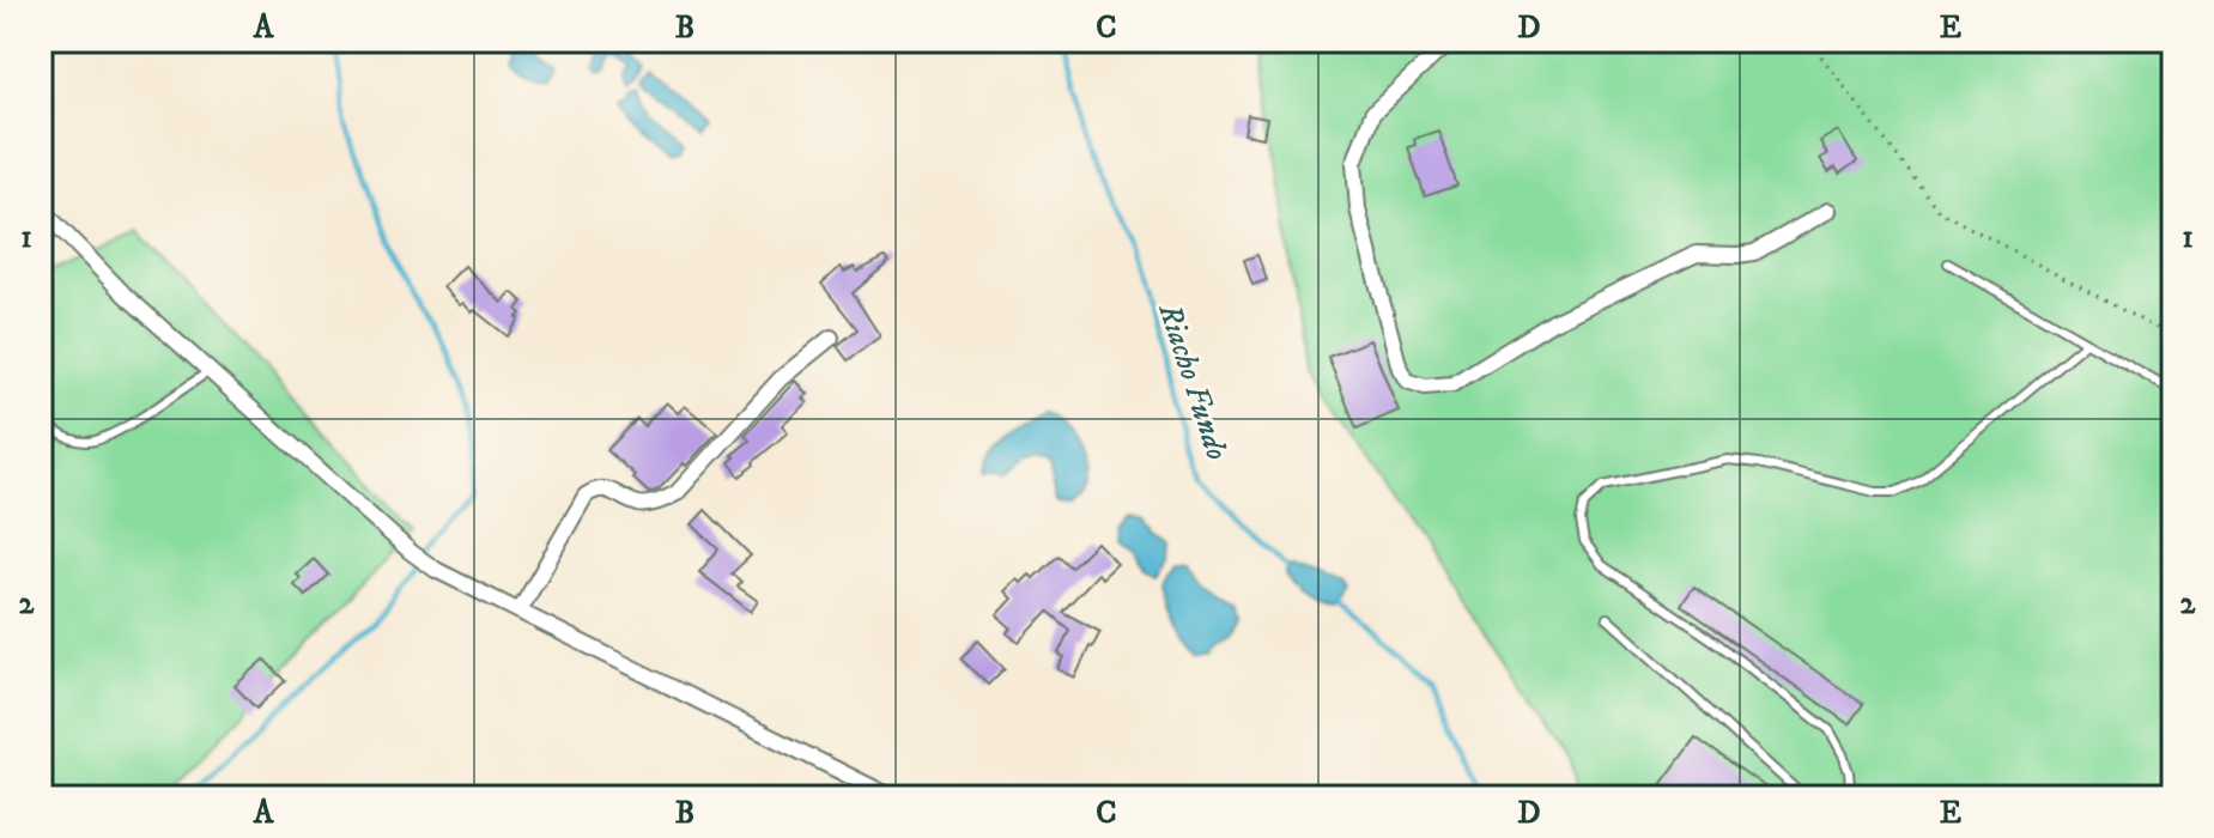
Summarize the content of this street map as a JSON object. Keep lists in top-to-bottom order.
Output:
{
  "water": ["Riacho Fundo"],
  "grid": {
    "columns": [
      "A",
      "B",
      "C",
      "D",
      "E"
    ],
    "rows": ["1", "2"]
  }
}
